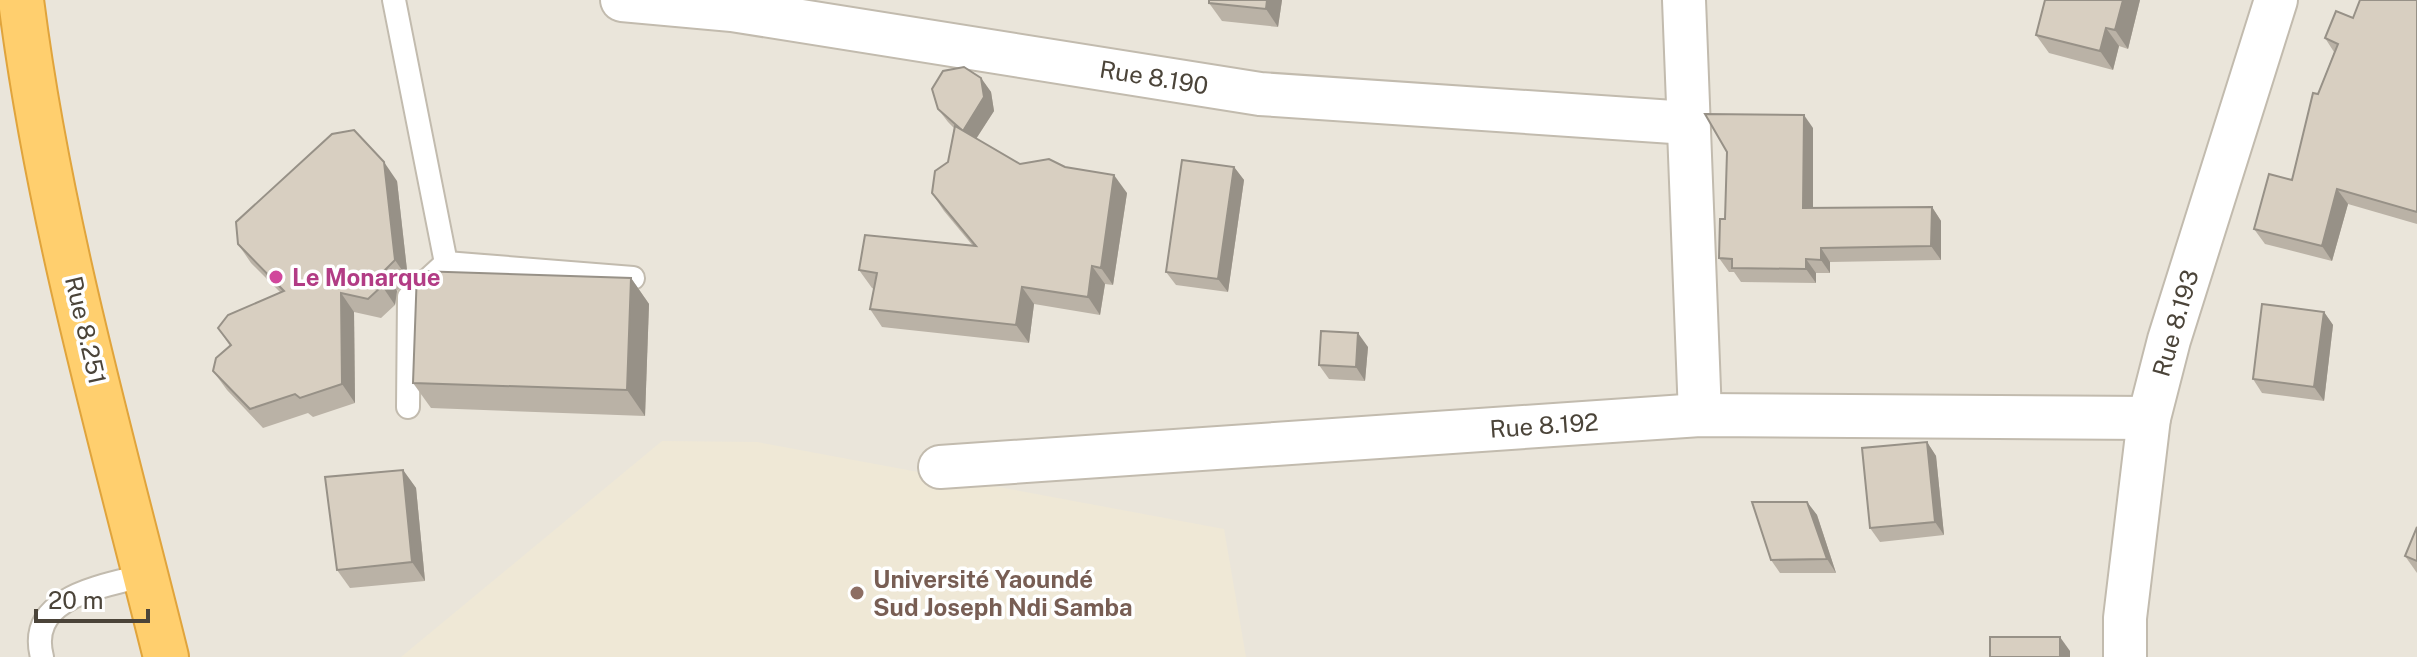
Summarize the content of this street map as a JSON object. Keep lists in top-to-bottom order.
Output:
{
  "streets": {
    "highway": ["Rue 8.251"],
    "street": ["Rue 8.190", "Rue 8.193", "Rue 8.192"]
  },
  "crossings": [
    ["Rue 8.193", "Rue 8.192"]
  ],
  "places": ["Le Monarque", "Université Yaoundé Sud Joseph Ndi Samba"],
  "scale_bar": "20 m"
}
